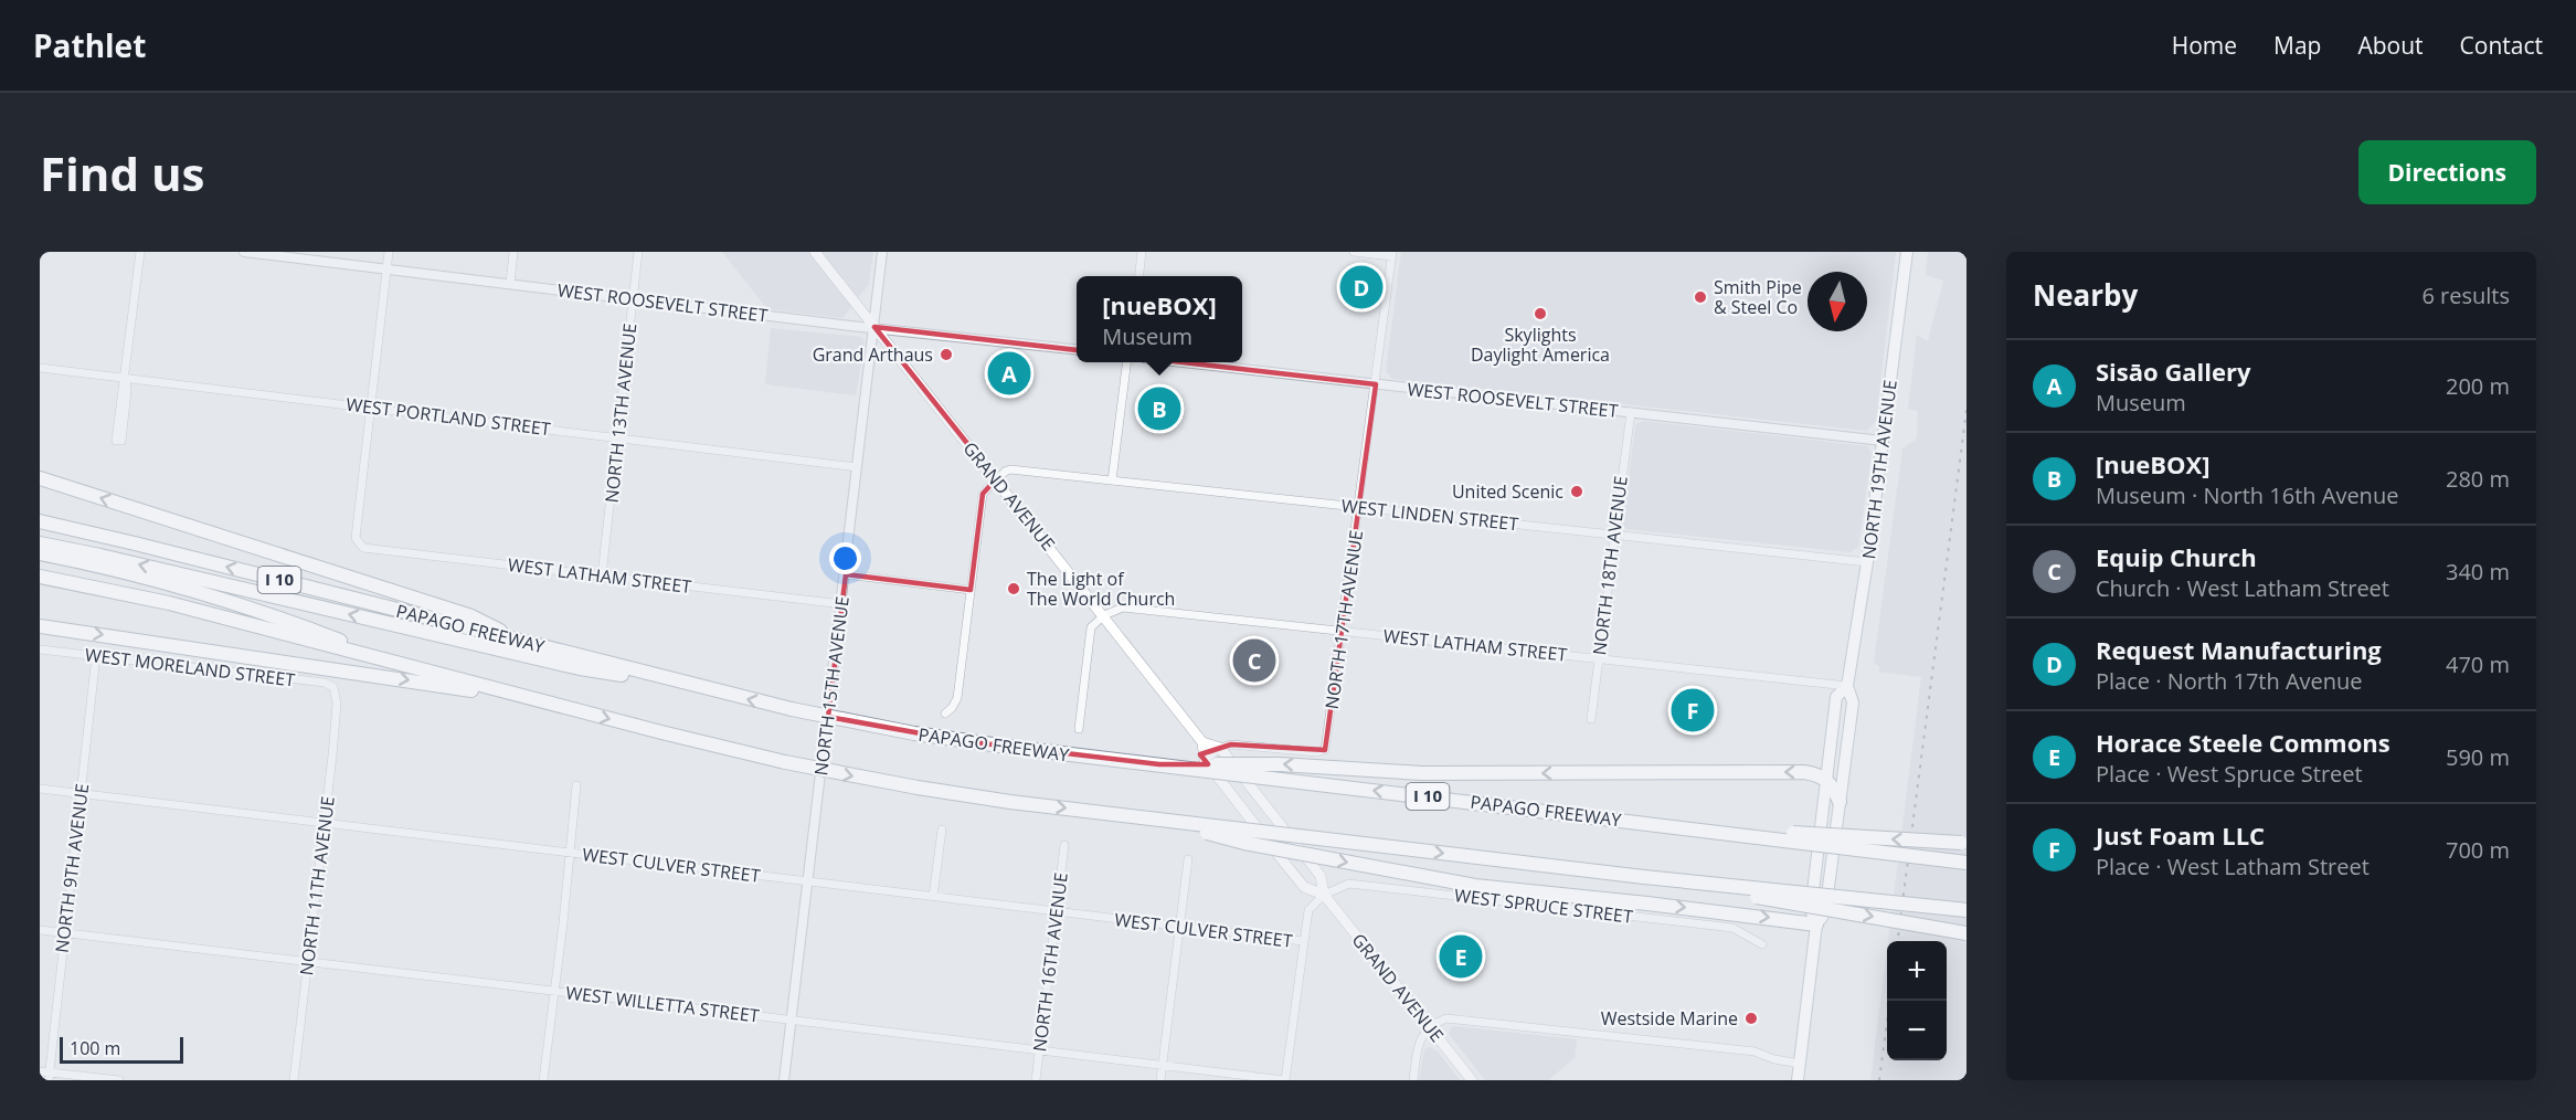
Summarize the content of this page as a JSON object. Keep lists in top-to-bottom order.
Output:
{
  "streets": {
    "highway": ["I 10", "PAPAGO FREEWAY"],
    "main road": ["NORTH 19TH AVENUE", "GRAND AVENUE"],
    "street": [
      "WEST ROOSEVELT STREET",
      "NORTH 13TH AVENUE",
      "WEST PORTLAND STREET",
      "WEST LINDEN STREET",
      "NORTH 18TH AVENUE",
      "WEST LATHAM STREET",
      "NORTH 17TH AVENUE",
      "WEST MORELAND STREET",
      "NORTH 15TH AVENUE",
      "WEST CULVER STREET",
      "NORTH 9TH AVENUE",
      "NORTH 11TH AVENUE",
      "WEST SPRUCE STREET",
      "NORTH 16TH AVENUE",
      "WEST WILLETTA STREET"
    ]
  },
  "crossings": [
    ["WEST ROOSEVELT STREET", "NORTH 13TH AVENUE"],
    ["WEST ROOSEVELT STREET", "NORTH 19TH AVENUE"],
    ["WEST ROOSEVELT STREET", "GRAND AVENUE"],
    ["WEST ROOSEVELT STREET", "NORTH 18TH AVENUE"],
    ["WEST ROOSEVELT STREET", "NORTH 17TH AVENUE"],
    ["WEST ROOSEVELT STREET", "NORTH 15TH AVENUE"],
    ["NORTH 13TH AVENUE", "WEST PORTLAND STREET"],
    ["NORTH 13TH AVENUE", "WEST LATHAM STREET"],
    ["WEST PORTLAND STREET", "WEST LATHAM STREET"],
    ["WEST PORTLAND STREET", "NORTH 15TH AVENUE"],
    ["NORTH 19TH AVENUE", "WEST LINDEN STREET"],
    ["NORTH 19TH AVENUE", "WEST LATHAM STREET"],
    ["GRAND AVENUE", "WEST LINDEN STREET"],
    ["GRAND AVENUE", "WEST LATHAM STREET"],
    ["GRAND AVENUE", "NORTH 17TH AVENUE"],
    ["GRAND AVENUE", "NORTH 15TH AVENUE"],
    ["GRAND AVENUE", "WEST SPRUCE STREET"],
    ["WEST LINDEN STREET", "NORTH 18TH AVENUE"],
    ["WEST LINDEN STREET", "NORTH 17TH AVENUE"],
    ["NORTH 18TH AVENUE", "WEST LATHAM STREET"],
    ["WEST LATHAM STREET", "NORTH 17TH AVENUE"],
    ["WEST LATHAM STREET", "NORTH 15TH AVENUE"],
    ["WEST MORELAND STREET", "NORTH 9TH AVENUE"],
    ["WEST MORELAND STREET", "NORTH 11TH AVENUE"],
    ["NORTH 15TH AVENUE", "WEST CULVER STREET"],
    ["NORTH 15TH AVENUE", "WEST WILLETTA STREET"],
    ["WEST CULVER STREET", "NORTH 9TH AVENUE"],
    ["WEST CULVER STREET", "NORTH 11TH AVENUE"],
    ["WEST CULVER STREET", "NORTH 16TH AVENUE"],
    ["NORTH 9TH AVENUE", "WEST WILLETTA STREET"],
    ["NORTH 11TH AVENUE", "WEST WILLETTA STREET"],
    ["NORTH 16TH AVENUE", "WEST WILLETTA STREET"]
  ],
  "places": [
    "Smith Pipe & Steel Co",
    "Skylights Daylight America",
    "Grand Arthaus",
    "United Scenic",
    "The Light of The World Church",
    "Westside Marine"
  ],
  "scale_bar": "100 m",
  "north": "bottom",
  "page": {
    "header": "Pathlet",
    "nav": [
      "Home",
      "Map",
      "About",
      "Contact"
    ],
    "buttons": "Directions",
    "title": "Find us",
    "heading": ["Nearby", "6 results"],
    "pins": [
      "D",
      "A",
      "B",
      "C",
      "F",
      "E"
    ],
    "popup": ["[nueBOX]", "Museum"],
    "list": [
      {
        "mark": "A",
        "name": "Sisāo Gallery",
        "note": "Museum",
        "value": "200 m"
      },
      {
        "mark": "B",
        "name": "[nueBOX]",
        "note": "Museum · North 16th Avenue",
        "value": "280 m"
      },
      {
        "mark": "C",
        "name": "Equip Church",
        "note": "Church · West Latham Street",
        "value": "340 m"
      },
      {
        "mark": "D",
        "name": "Request Manufacturing",
        "note": "Place · North 17th Avenue",
        "value": "470 m"
      },
      {
        "mark": "E",
        "name": "Horace Steele Commons",
        "note": "Place · West Spruce Street",
        "value": "590 m"
      },
      {
        "mark": "F",
        "name": "Just Foam LLC",
        "note": "Place · West Latham Street",
        "value": "700 m"
      }
    ],
    "map_buttons": ["+", "−"],
    "scale": "100 m"
  }
}
